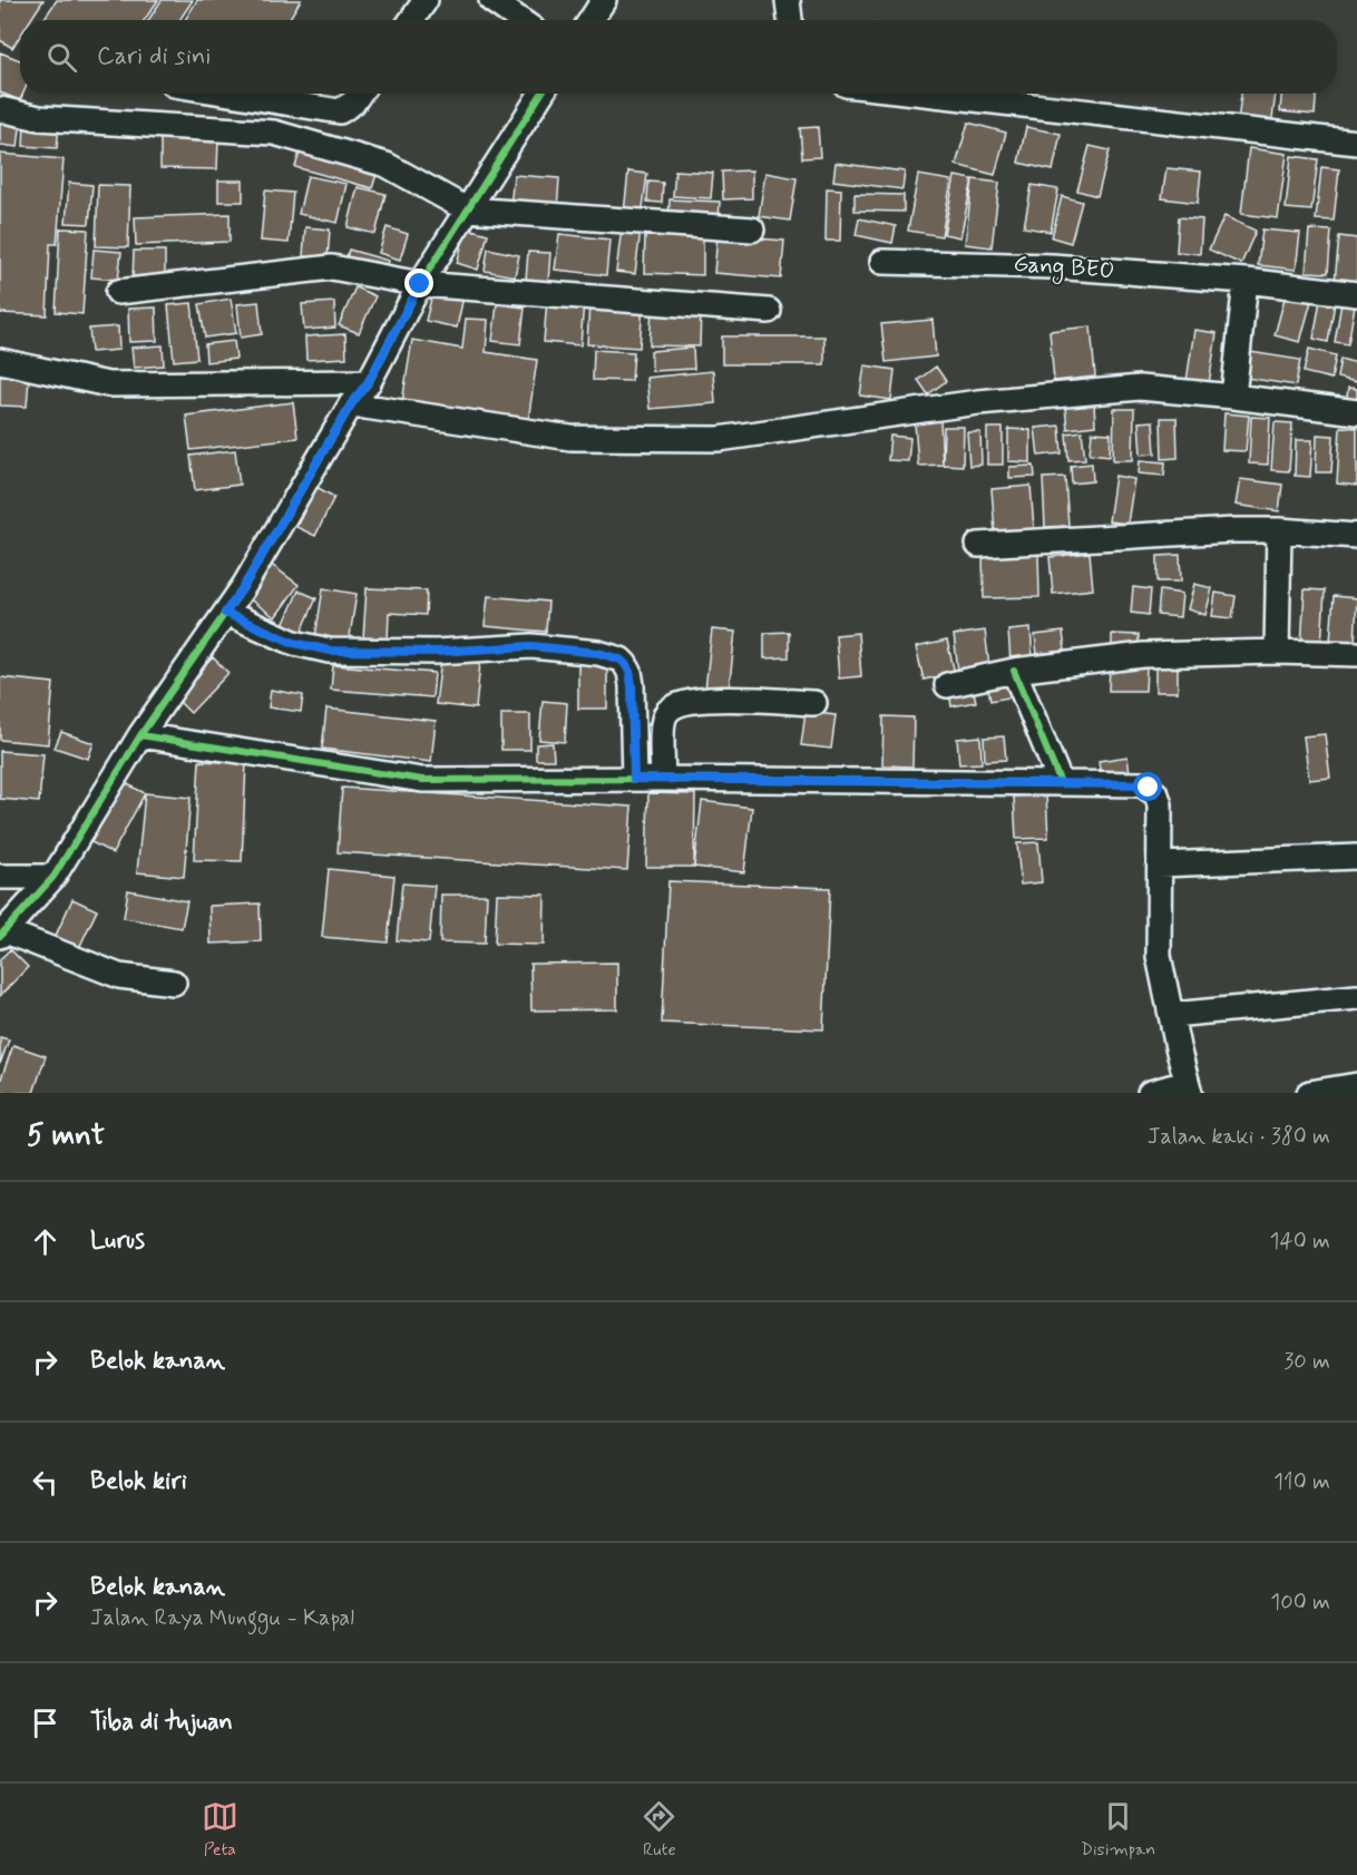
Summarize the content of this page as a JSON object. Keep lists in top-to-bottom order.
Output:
{
  "streets": {
    "street": ["Gang BEO"]
  },
  "page": {
    "search": "Cari di sini",
    "heading": ["5 mnt", "Jalan kaki · 380 m"],
    "list": [
      ["Lurus", "140 m"],
      ["Belok kanan", "30 m"],
      ["Belok kiri", "110 m"],
      ["Belok kanan", "Jalan Raya Munggu - Kapal", "100 m"],
      "Tiba di tujuan"
    ],
    "nav": ["Peta", "Rute", "Disimpan"]
  }
}
